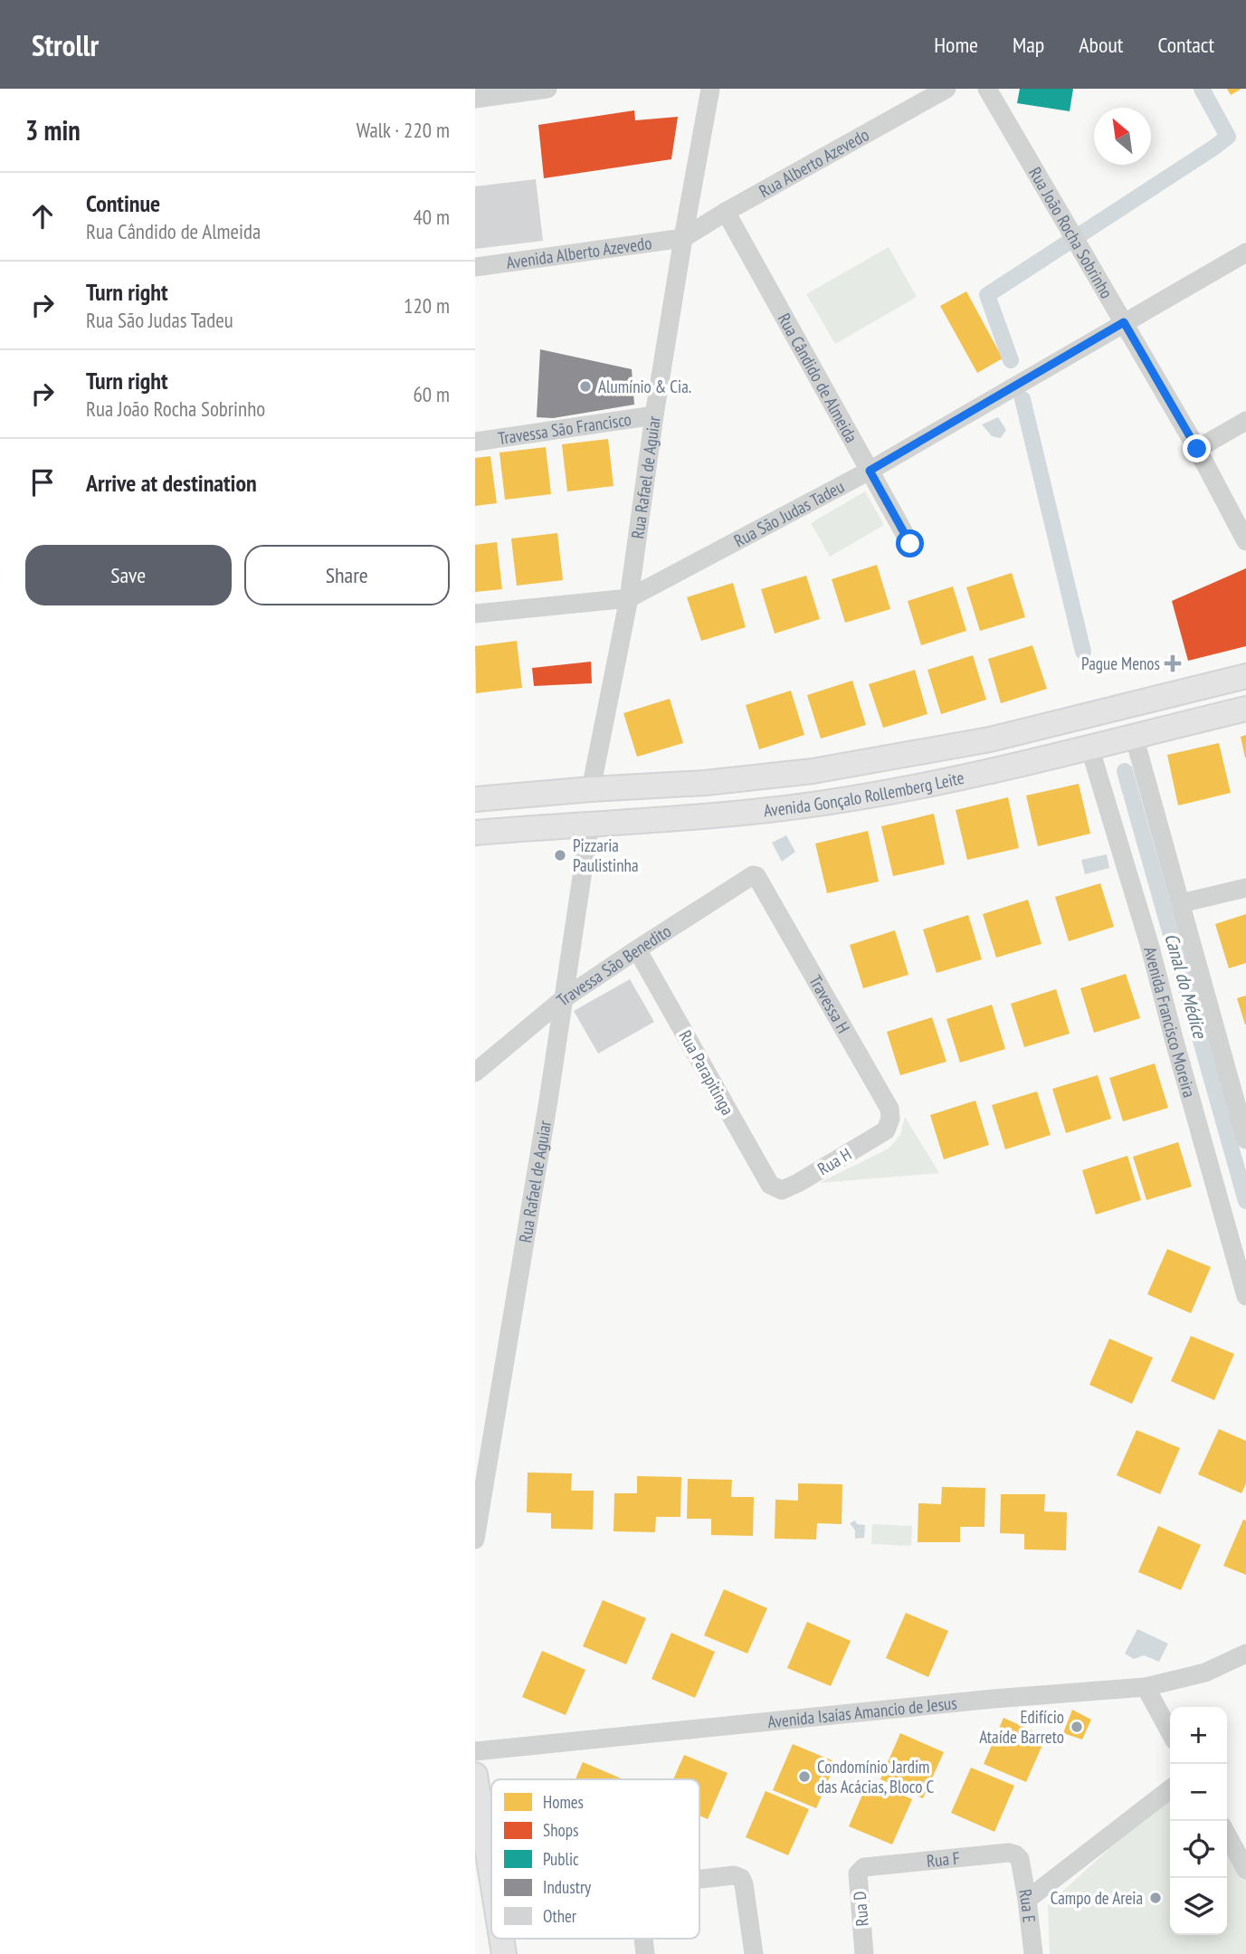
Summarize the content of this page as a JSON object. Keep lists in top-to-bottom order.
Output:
{
  "streets": {
    "main road": ["Avenida Gonçalo Rollemberg Leite"],
    "street": [
      "Rua Alberto Azevedo",
      "Rua João Rocha Sobrinho",
      "Avenida Alberto Azevedo",
      "Rua Cândido de Almeida",
      "Travessa São Francisco",
      "Rua Rafael de Aguiar",
      "Rua São Judas Tadeu",
      "Travessa São Benedito",
      "Travessa H",
      "Avenida Francisco Moreira",
      "Rua Parapitinga",
      "Rua H",
      "Avenida Isaías Amancio de Jesus",
      "Rua F",
      "Rua E",
      "Rua D"
    ]
  },
  "crossings": [
    ["Rua Alberto Azevedo", "Avenida Alberto Azevedo"],
    ["Rua Alberto Azevedo", "Rua Cândido de Almeida"],
    ["Rua Alberto Azevedo", "Rua Rafael de Aguiar"],
    ["Rua João Rocha Sobrinho", "Rua São Judas Tadeu"],
    ["Avenida Alberto Azevedo", "Rua Rafael de Aguiar"],
    ["Rua Cândido de Almeida", "Rua São Judas Tadeu"],
    ["Travessa São Francisco", "Rua Rafael de Aguiar"],
    ["Rua Rafael de Aguiar", "Rua São Judas Tadeu"],
    ["Rua Rafael de Aguiar", "Avenida Gonçalo Rollemberg Leite"],
    ["Rua Rafael de Aguiar", "Travessa São Benedito"],
    ["Avenida Gonçalo Rollemberg Leite", "Avenida Francisco Moreira"],
    ["Travessa São Benedito", "Travessa H"],
    ["Travessa São Benedito", "Rua Parapitinga"],
    ["Travessa H", "Rua H"],
    ["Rua Parapitinga", "Rua H"],
    ["Rua F", "Rua E"],
    ["Rua F", "Rua D"]
  ],
  "water": ["Canal do Médice"],
  "places": {
    "other": [
      "Alumínio & Cia.",
      "Pizzaria Paulistinha",
      "Edifício Ataíde Barreto",
      "Condomínio Jardim das Acácias, Bloco C",
      "Campo de Areia"
    ],
    "health": ["Pague Menos"]
  },
  "legend": [
    "Homes",
    "Shops",
    "Public",
    "Industry",
    "Other"
  ],
  "north": "top left",
  "page": {
    "header": "Strollr",
    "nav": [
      "Home",
      "Map",
      "About",
      "Contact"
    ],
    "heading": ["3 min", "Walk · 220 m"],
    "list": [
      ["Continue", "Rua Cândido de Almeida", "40 m"],
      ["Turn right", "Rua São Judas Tadeu", "120 m"],
      ["Turn right", "Rua João Rocha Sobrinho", "60 m"],
      "Arrive at destination"
    ],
    "buttons": ["Save", "Share"],
    "map_buttons": ["+", "−"]
  }
}
